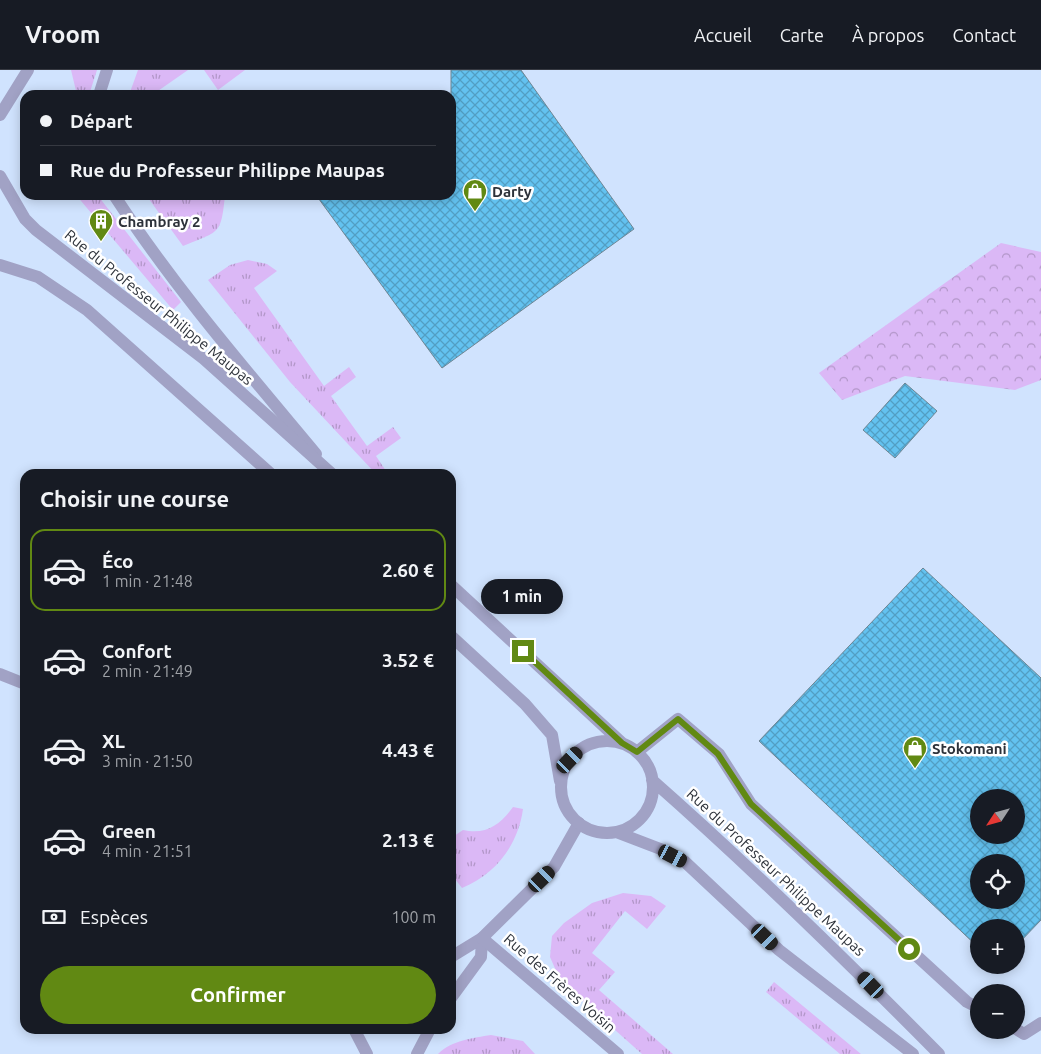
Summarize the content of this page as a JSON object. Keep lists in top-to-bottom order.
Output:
{
  "streets": {
    "street": ["Rue du Professeur Philippe Maupas", "Rue des Frères Voisin"]
  },
  "crossings": [
    ["Rue du Professeur Philippe Maupas", "Rue des Frères Voisin"]
  ],
  "places": {
    "shop": ["Darty", "Stokomani"],
    "building": ["Chambray 2"]
  },
  "north": "bottom left",
  "page": {
    "header": "Vroom",
    "nav": [
      "Accueil",
      "Carte",
      "À propos",
      "Contact"
    ],
    "banner": ["Départ", "Rue du Professeur Philippe Maupas"],
    "heading": "Choisir une course",
    "list": [
      {
        "name": "Éco",
        "note": "1 min · 21:48",
        "value": "2.60 €"
      },
      {
        "name": "Confort",
        "note": "2 min · 21:49",
        "value": "3.52 €"
      },
      {
        "name": "XL",
        "note": "3 min · 21:50",
        "value": "4.43 €"
      },
      {
        "name": "Green",
        "note": "4 min · 21:51",
        "value": "2.13 €"
      }
    ],
    "bubble": "1 min",
    "map_buttons": ["+", "−"],
    "pay": ["Espèces", "100 m"],
    "buttons": "Confirmer"
  }
}
